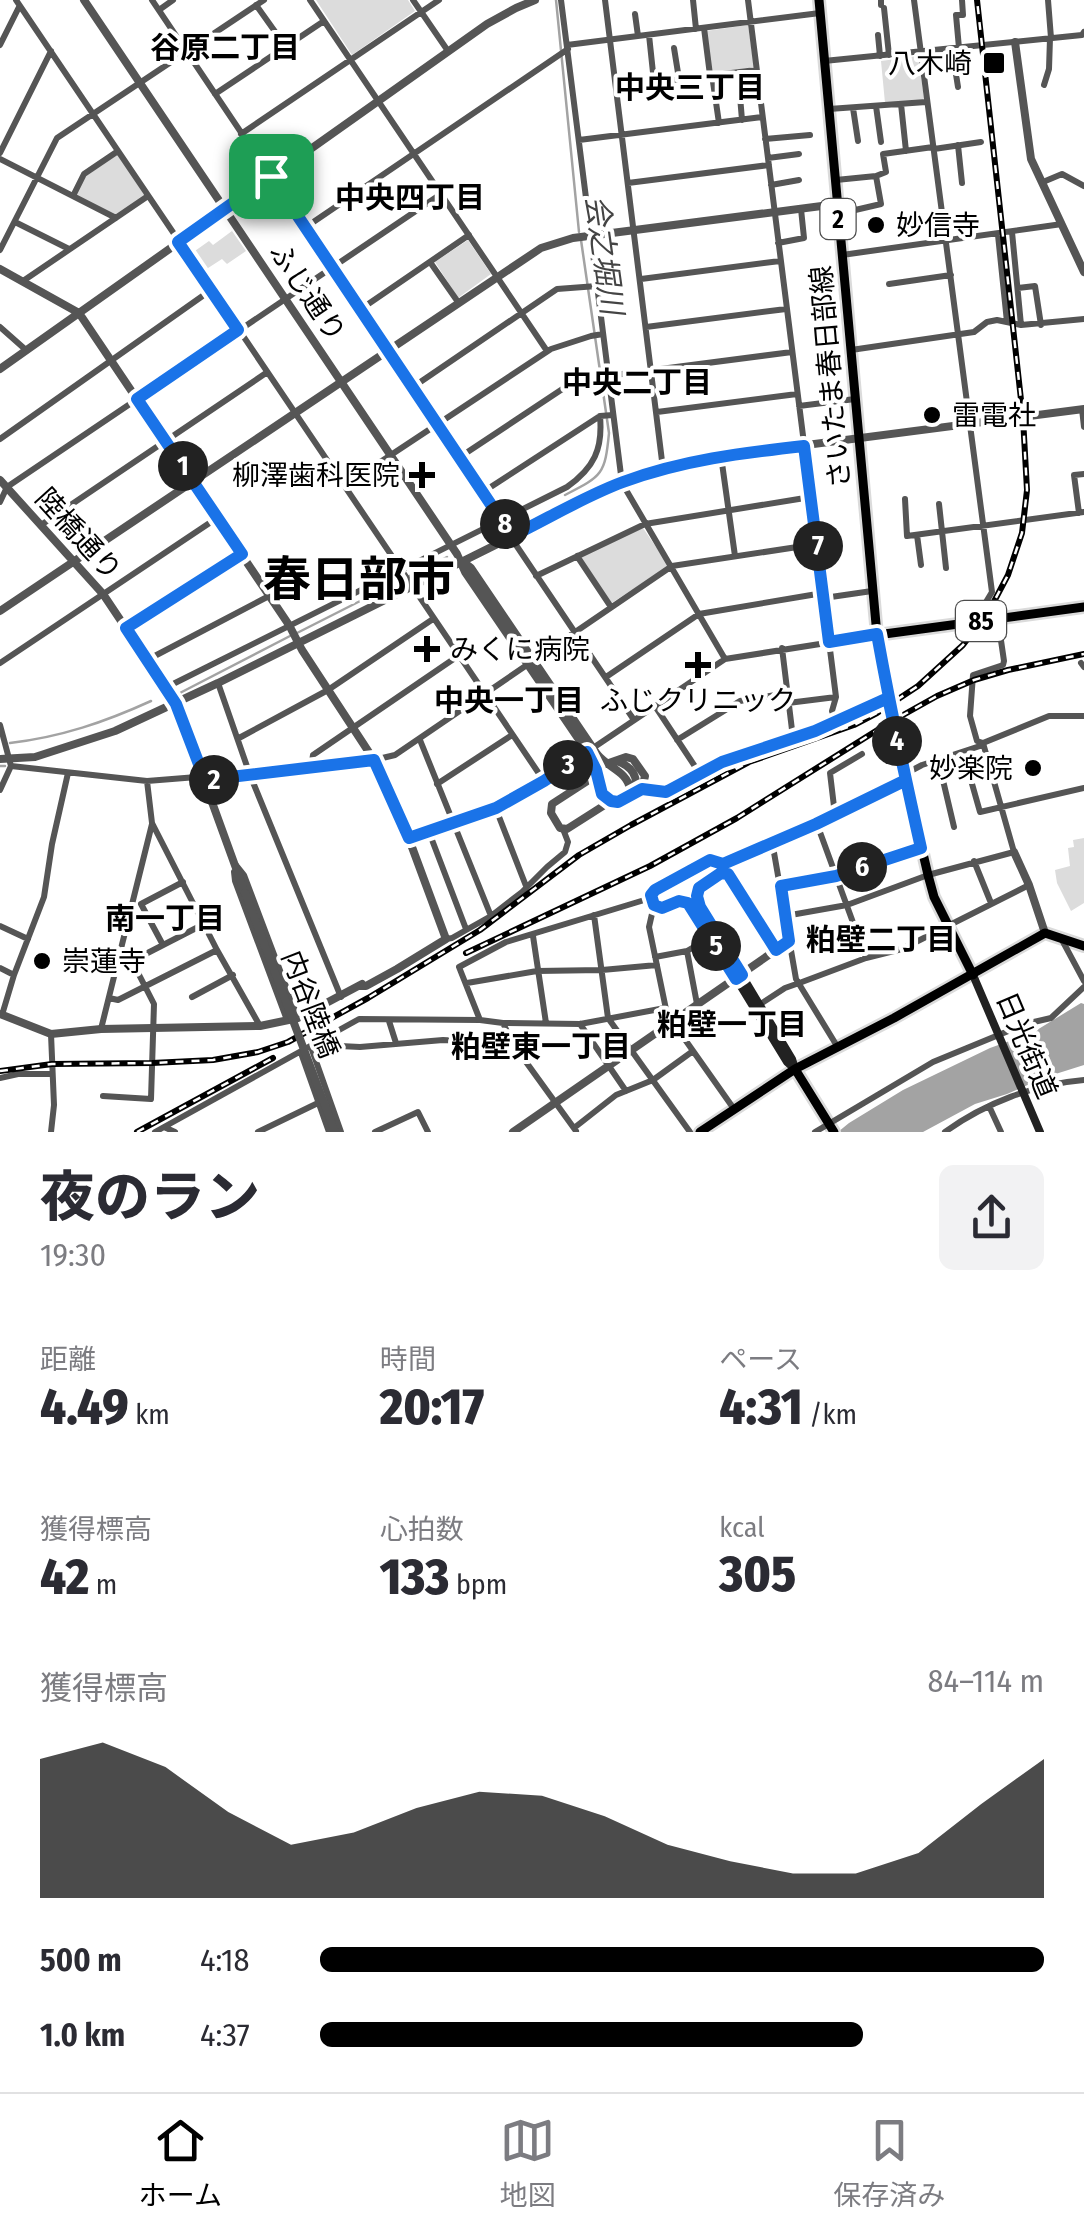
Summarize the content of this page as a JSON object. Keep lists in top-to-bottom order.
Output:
{
  "streets": {
    "main road": [
      "2",
      "さいたま春日部線",
      "85",
      "日光街道"
    ],
    "street": ["ふじ通り", "陸橋通り", "内谷陸橋"]
  },
  "crossings": [
    ["さいたま春日部線", "85"],
    ["さいたま春日部線", "日光街道"],
    ["陸橋通り", "内谷陸橋"]
  ],
  "districts": [
    "谷原二丁目",
    "中央三丁目",
    "中央四丁目",
    "中央二丁目",
    "春日部市",
    "中央一丁目",
    "南一丁目",
    "粕壁二丁目",
    "粕壁一丁目",
    "粕壁東一丁目"
  ],
  "water": ["会之堀川"],
  "places": {
    "transit": ["八木崎"],
    "other": [
      "妙信寺",
      "雷電社",
      "妙楽院",
      "崇蓮寺"
    ],
    "health": ["柳澤歯科医院", "みくに病院", "ふじクリニック"]
  },
  "page": {
    "pins": [
      "1",
      "8",
      "7",
      "4",
      "3",
      "2",
      "6",
      "5"
    ],
    "heading": ["夜のラン", "19:30"],
    "stats": [
      ["距離", "4.49 km"],
      ["時間", "20:17"],
      ["ペース", "4:31 /km"],
      ["獲得標高", "42 m"],
      ["心拍数", "133 bpm"],
      ["kcal", "305"]
    ],
    "chart": ["獲得標高", "84–114 m"],
    "list": [
      {
        "name": "500 m",
        "note": "4:18"
      },
      {
        "name": "1.0 km",
        "note": "4:37"
      }
    ],
    "tabs": ["ホーム", "地図", "保存済み"]
  }
}
